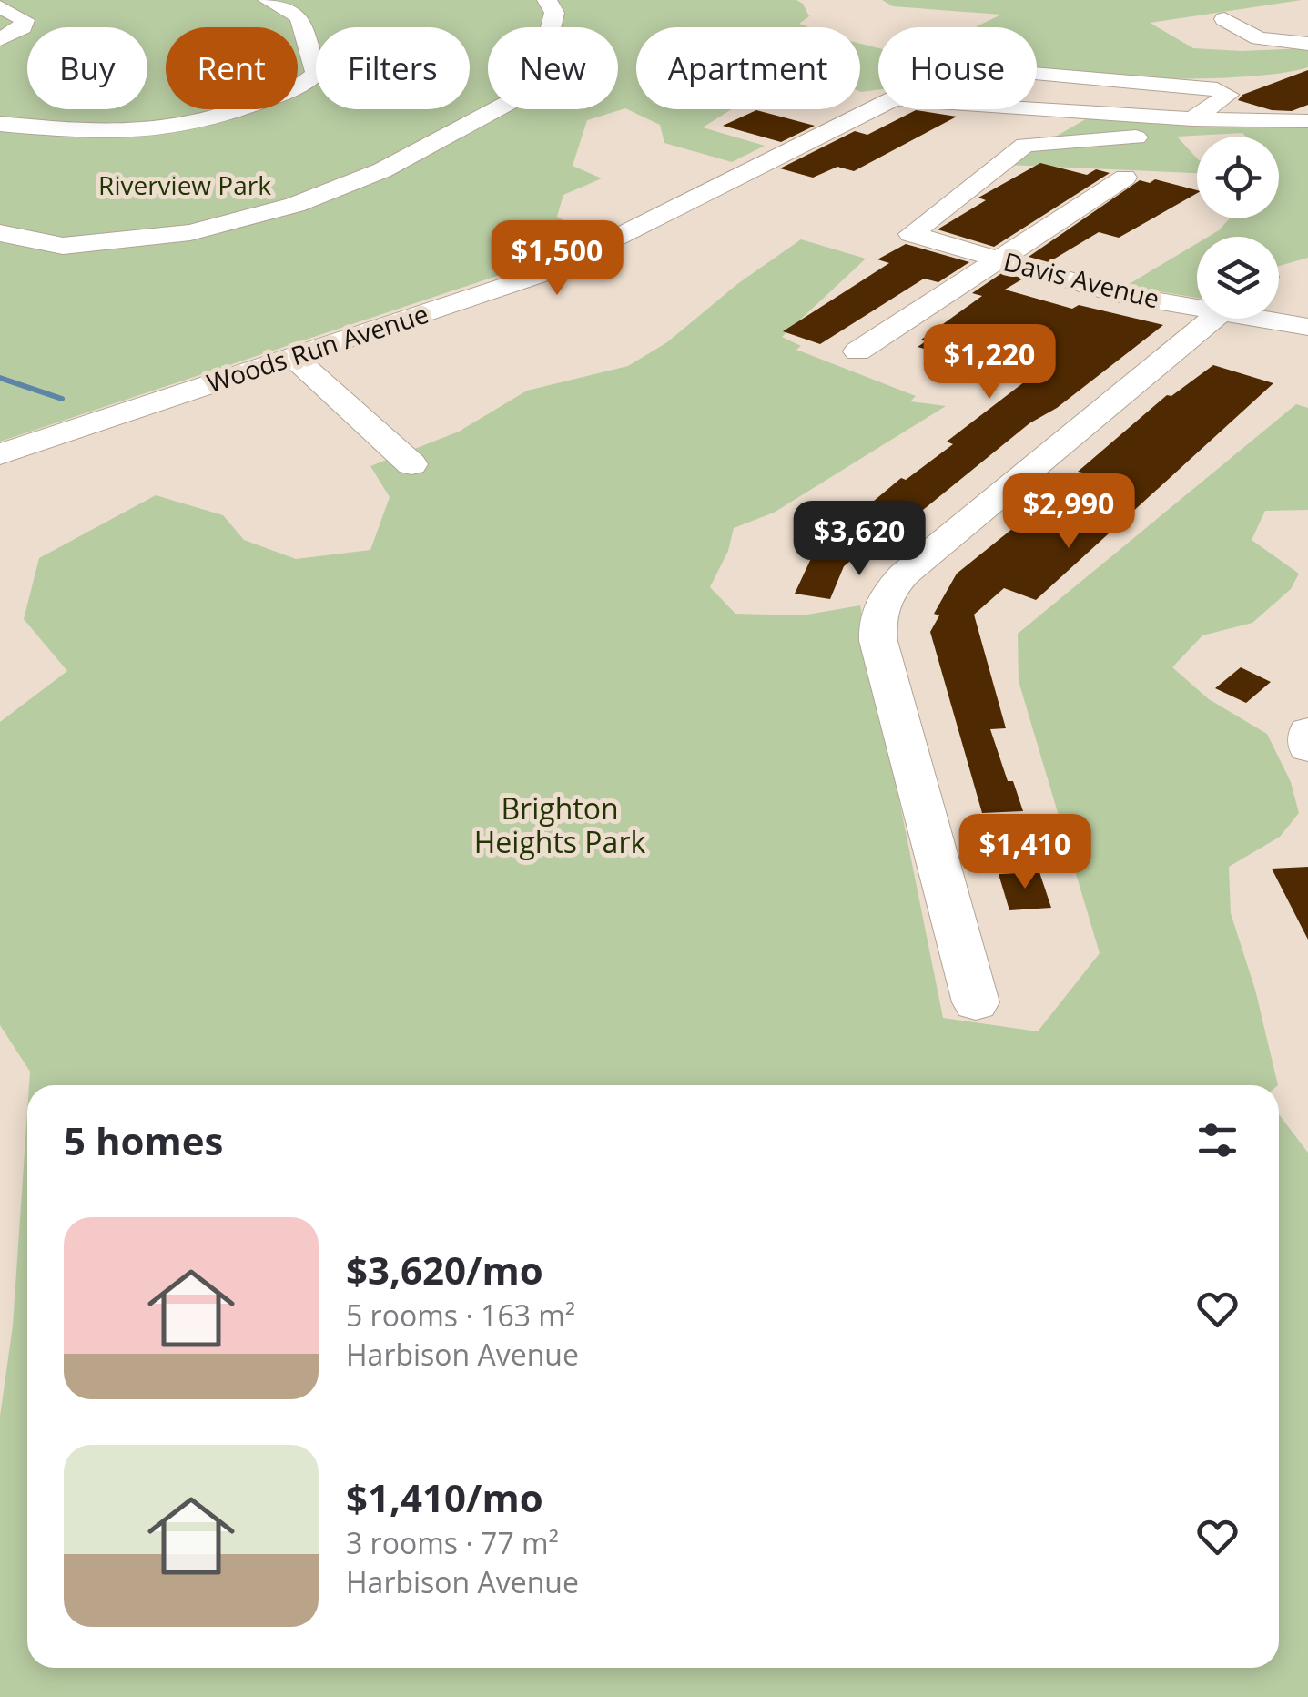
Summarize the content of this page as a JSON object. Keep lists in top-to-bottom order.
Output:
{
  "streets": {
    "street": ["Davis Avenue", "Woods Run Avenue"]
  },
  "parks": ["Riverview Park", "Brighton Heights Park"],
  "page": {
    "chip": [
      "Buy",
      "Rent",
      "Filters",
      "New",
      "Apartment",
      "House"
    ],
    "price": [
      "$1,500",
      "$1,220",
      "$2,990",
      "$3,620",
      "$1,410"
    ],
    "heading": "5 homes",
    "list": [
      {
        "name": "$3,620/mo",
        "note": "5 rooms · 163 m² · Harbison Avenue"
      },
      {
        "name": "$1,410/mo",
        "note": "3 rooms · 77 m² · Harbison Avenue"
      }
    ]
  }
}
